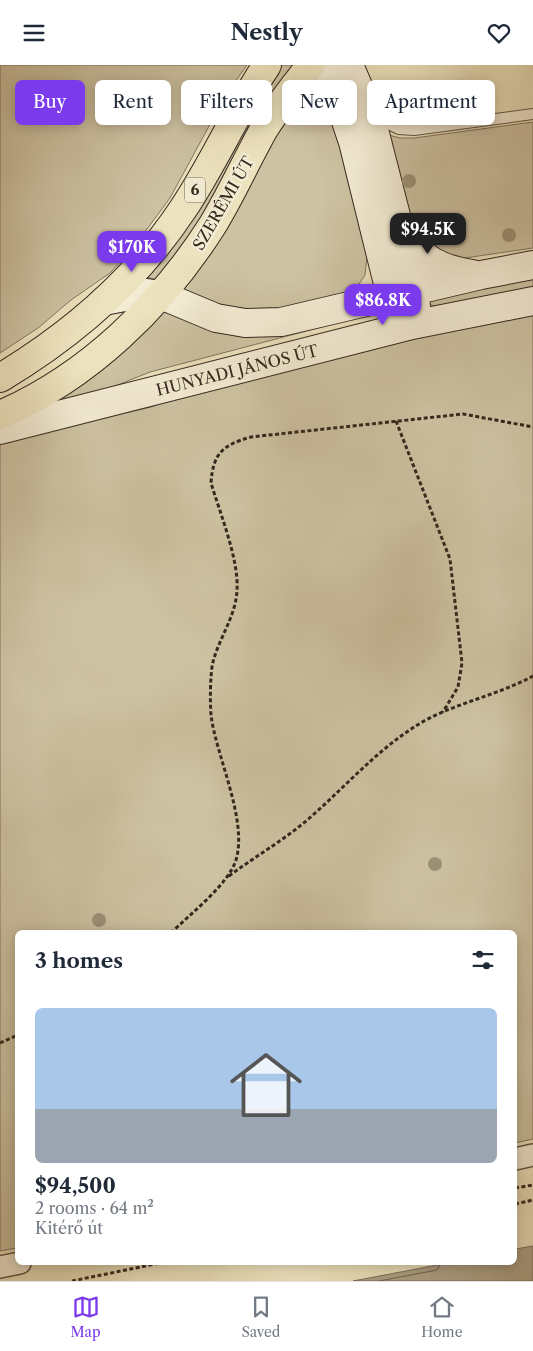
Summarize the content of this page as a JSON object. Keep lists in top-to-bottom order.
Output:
{
  "streets": {
    "main road": ["6", "SZERÉMI ÚT", "HUNYADI JÁNOS ÚT"]
  },
  "crossings": [
    ["6", "SZERÉMI ÚT"]
  ],
  "page": {
    "header": "Nestly",
    "chip": [
      "Buy",
      "Rent",
      "Filters",
      "New",
      "Apartment"
    ],
    "price": ["$94.5K", "$170K", "$86.8K"],
    "heading": "3 homes",
    "list": [
      {
        "name": "$94,500",
        "note": "2 rooms · 64 m² · Kitérő út"
      }
    ],
    "tabs": ["Map", "Saved", "Home"]
  }
}
